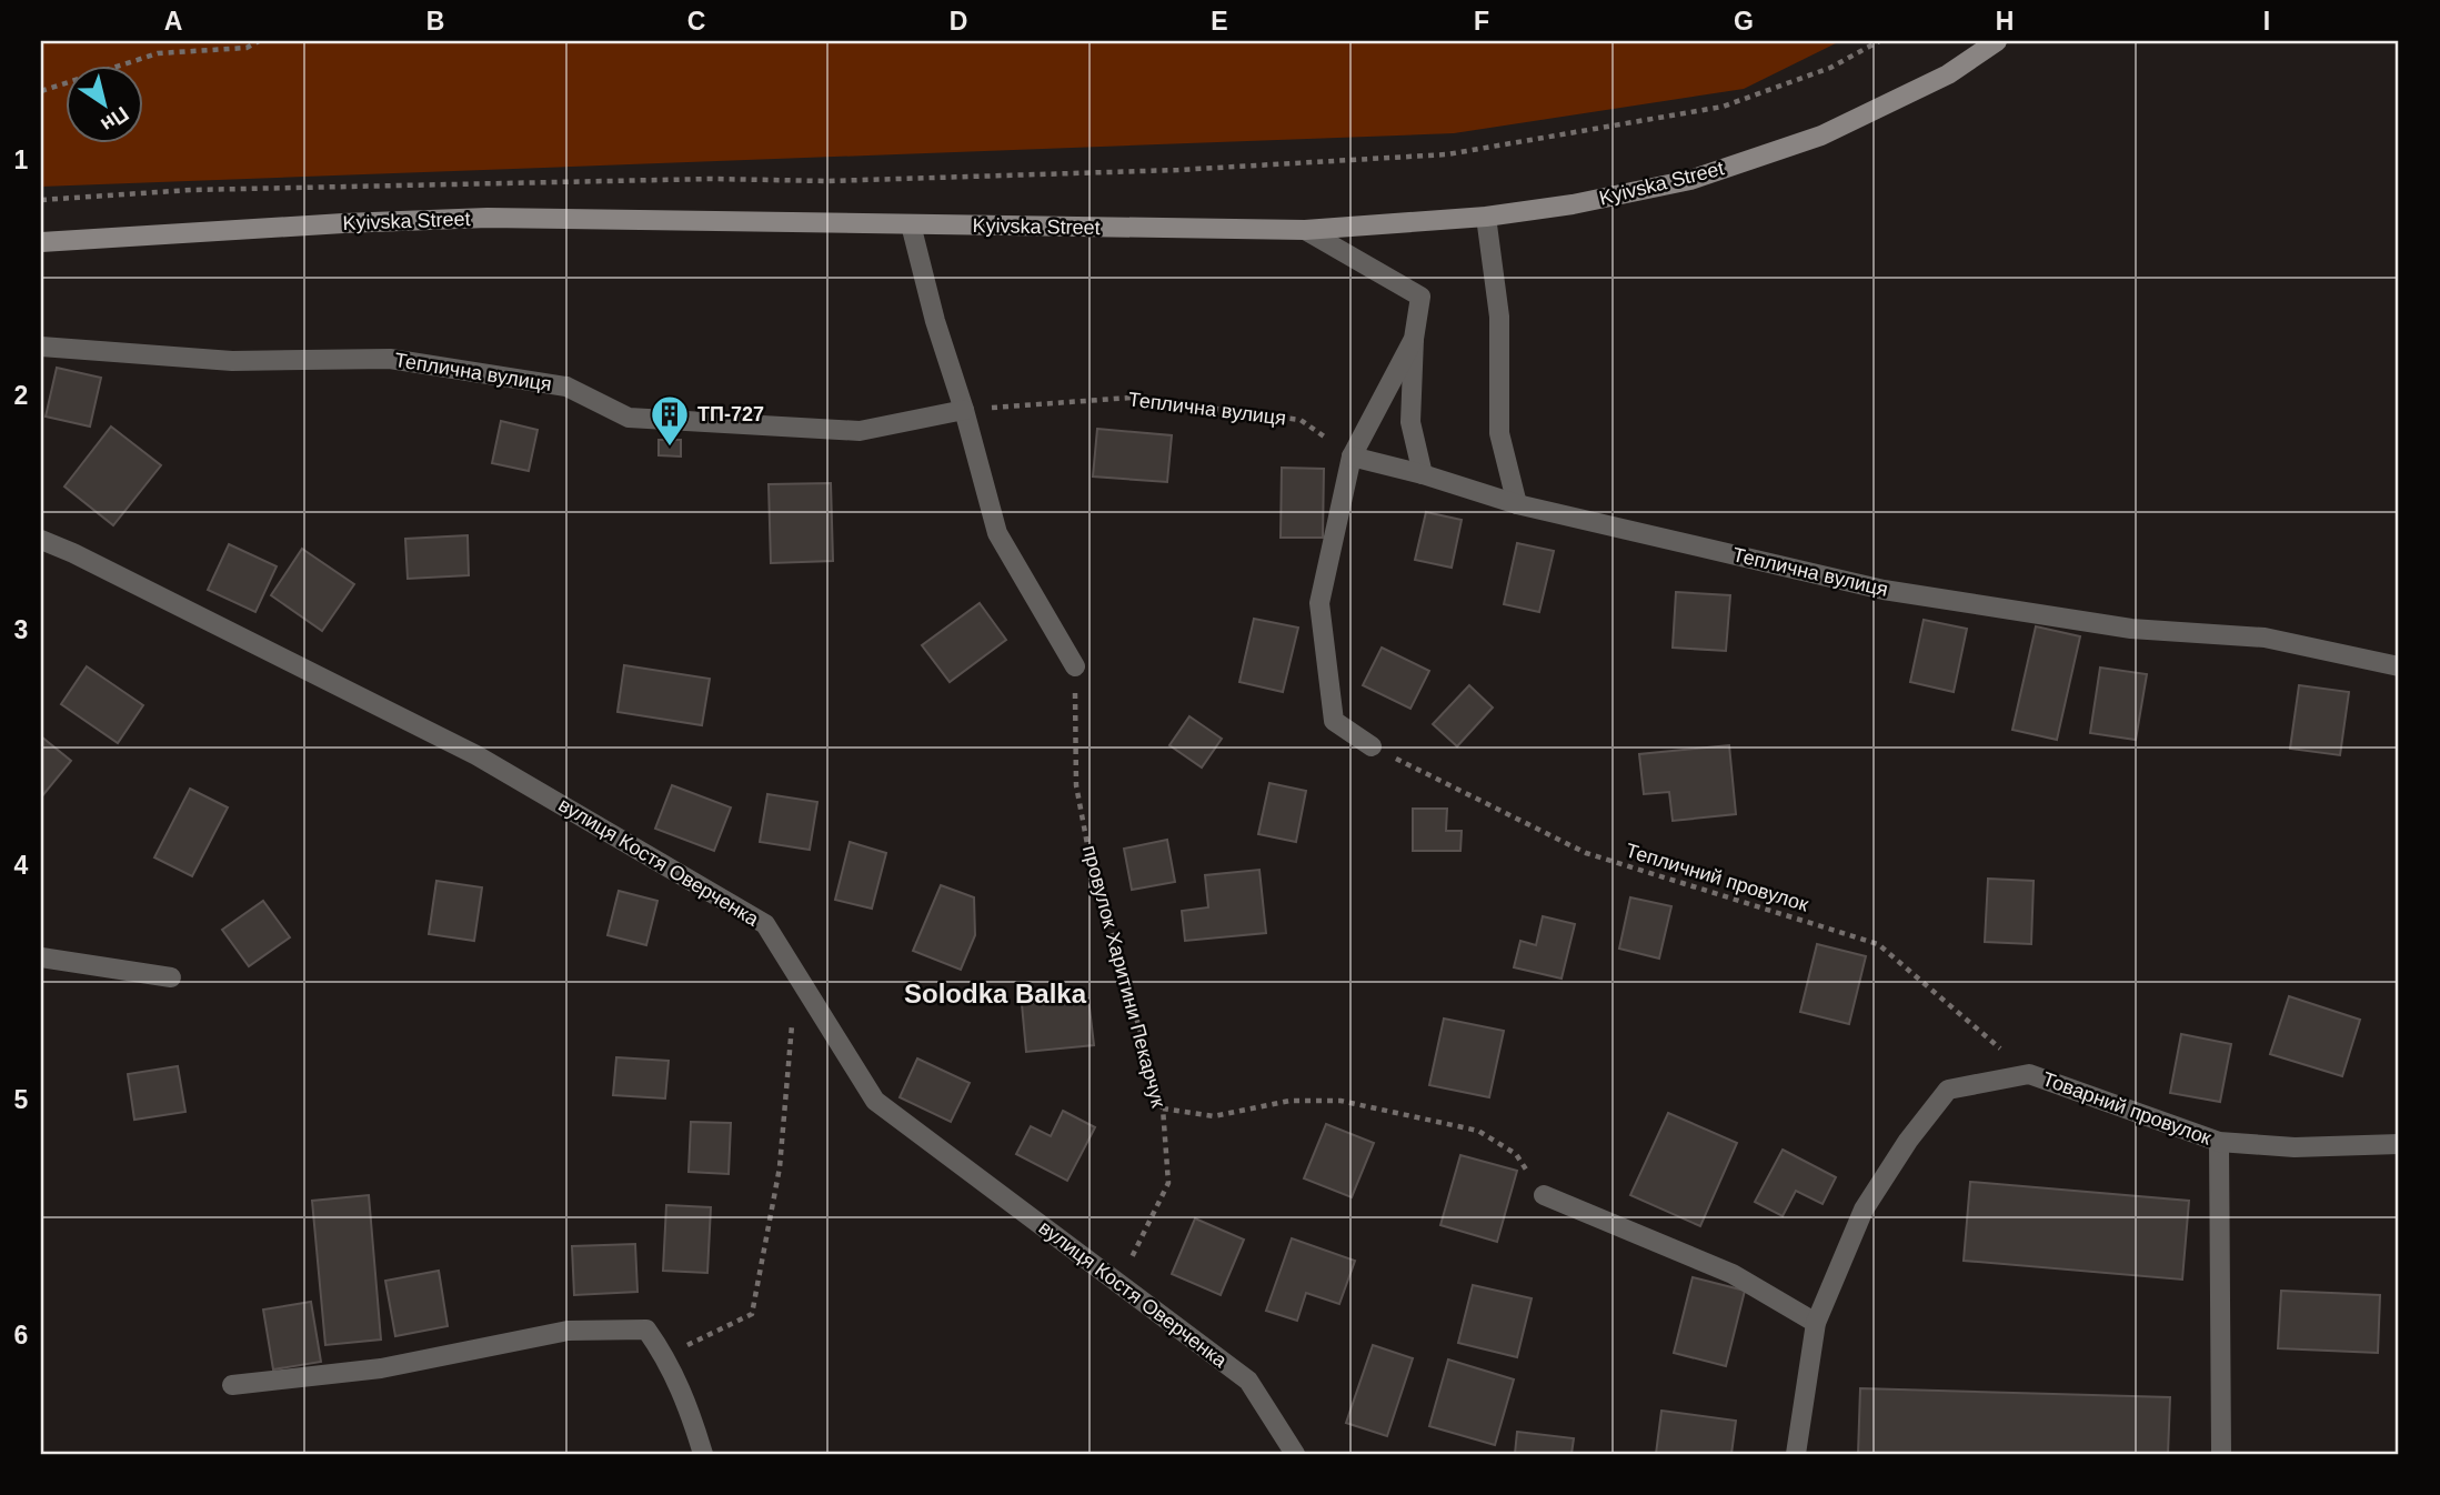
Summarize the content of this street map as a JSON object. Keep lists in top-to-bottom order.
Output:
{
  "streets": {
    "street": [
      "Kyivska Street",
      "Теплична вулиця",
      "вулиця Костя Оверченка",
      "Товарний провулок"
    ],
    "path": ["Тепличний провулок", "провулок Харитини Пекарчук"]
  },
  "crossings": [
    ["вулиця Костя Оверченка", "провулок Харитини Пекарчук"],
    ["Тепличний провулок", "Товарний провулок"]
  ],
  "districts": ["Solodka Balka"],
  "places": {
    "building": ["ТП-727"]
  },
  "north": "bottom right",
  "grid": {
    "columns": [
      "A",
      "B",
      "C",
      "D",
      "E",
      "F",
      "G",
      "H",
      "I"
    ],
    "rows": [
      "1",
      "2",
      "3",
      "4",
      "5",
      "6"
    ]
  }
}
